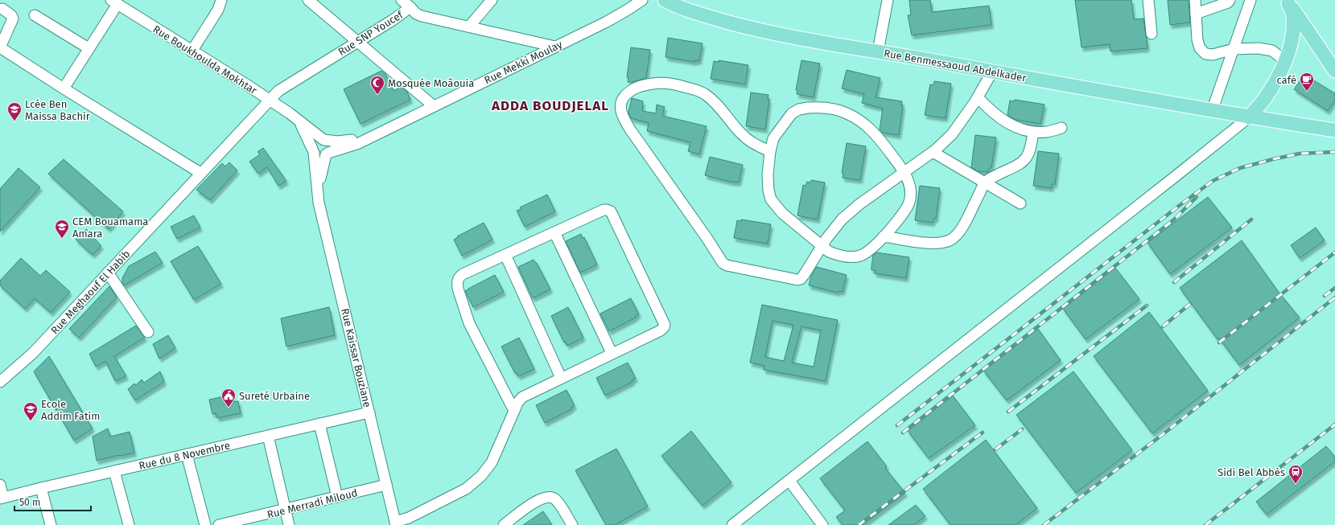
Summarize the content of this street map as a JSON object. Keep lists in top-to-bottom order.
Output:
{
  "streets": {
    "main road": ["Rue Benmessaoud Abdelkader"],
    "street": [
      "Rue SNP Youcef",
      "Rue Boukhoulda Mokhtar",
      "Rue Mekki Moulay",
      "Rue Meghaouf El Habib",
      "Rue Kaissar Bouziane",
      "Rue du 8 Novembre",
      "Rue Merradi Miloud"
    ]
  },
  "crossings": [
    ["Rue SNP Youcef", "Rue Boukhoulda Mokhtar"],
    ["Rue SNP Youcef", "Rue Mekki Moulay"],
    ["Rue SNP Youcef", "Rue Meghaouf El Habib"],
    ["Rue Boukhoulda Mokhtar", "Rue Mekki Moulay"],
    ["Rue Boukhoulda Mokhtar", "Rue Meghaouf El Habib"],
    ["Rue Boukhoulda Mokhtar", "Rue Kaissar Bouziane"],
    ["Rue Mekki Moulay", "Rue Kaissar Bouziane"],
    ["Rue Kaissar Bouziane", "Rue du 8 Novembre"],
    ["Rue Kaissar Bouziane", "Rue Merradi Miloud"]
  ],
  "districts": ["ADDA BOUDJELAL"],
  "places": {
    "cafe": ["café"],
    "mosque": ["Mosquée Moâouia"],
    "school or university": ["Lcée Ben Maissa Bachir", "CEM Bouamama Amara", "Ecole Addim Fatim"],
    "public building": ["Sureté Urbaine"],
    "station": ["Sidi Bel Abbès"]
  },
  "scale_bar": "50 m"
}
